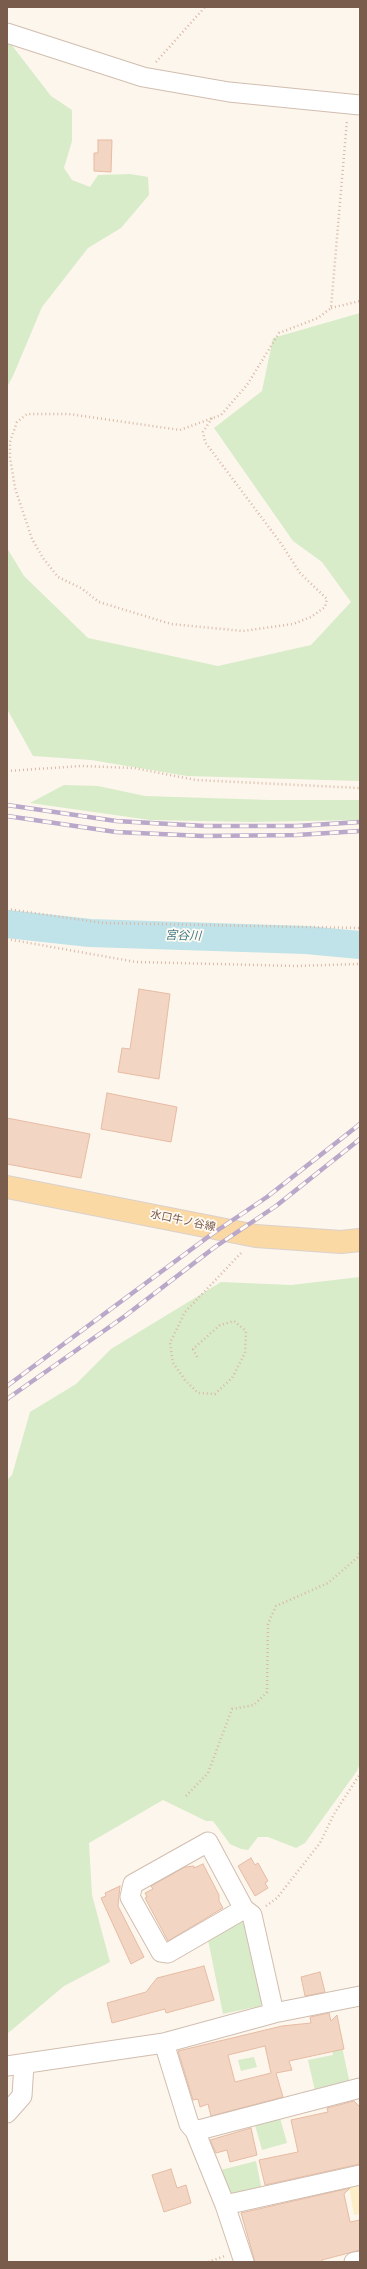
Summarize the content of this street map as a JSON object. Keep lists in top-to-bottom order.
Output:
{
  "streets": {
    "main road": ["水口牛ノ谷線"]
  },
  "water": ["宮谷川"]
}
